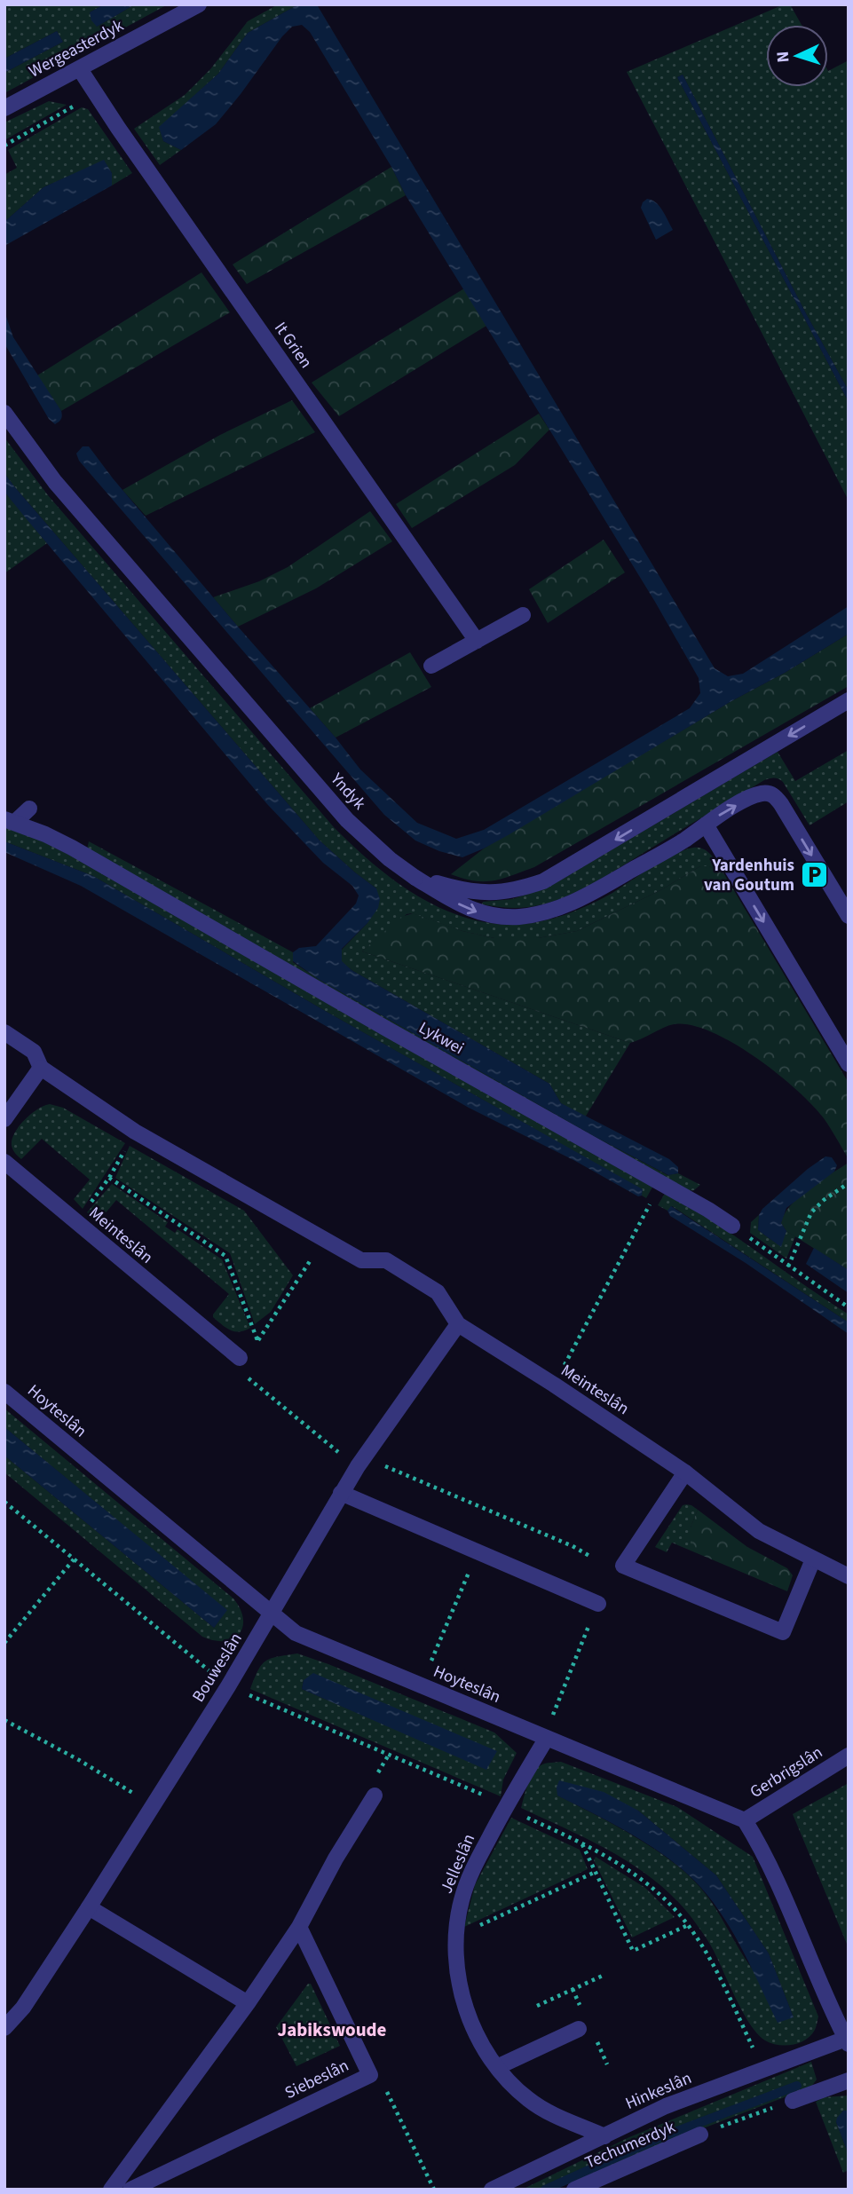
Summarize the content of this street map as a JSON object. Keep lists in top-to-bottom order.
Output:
{
  "streets": {
    "street": [
      "Wergeasterdyk",
      "It Grien",
      "Yndyk",
      "Lykwei",
      "Meinteslân",
      "Hoyteslân",
      "Bouweslân",
      "Gerbrigslân",
      "Jelleslân",
      "Siebeslân",
      "Hinkeslân",
      "Techumerdyk"
    ]
  },
  "crossings": [
    ["Wergeasterdyk", "It Grien"],
    ["Meinteslân", "Bouweslân"],
    ["Hoyteslân", "Bouweslân"],
    ["Hoyteslân", "Gerbrigslân"],
    ["Hoyteslân", "Jelleslân"],
    ["Jelleslân", "Hinkeslân"]
  ],
  "one_way": ["Yndyk"],
  "districts": ["Jabikswoude"],
  "places": {
    "parking": ["Yardenhuis van Goutum"]
  },
  "north": "left"
}
